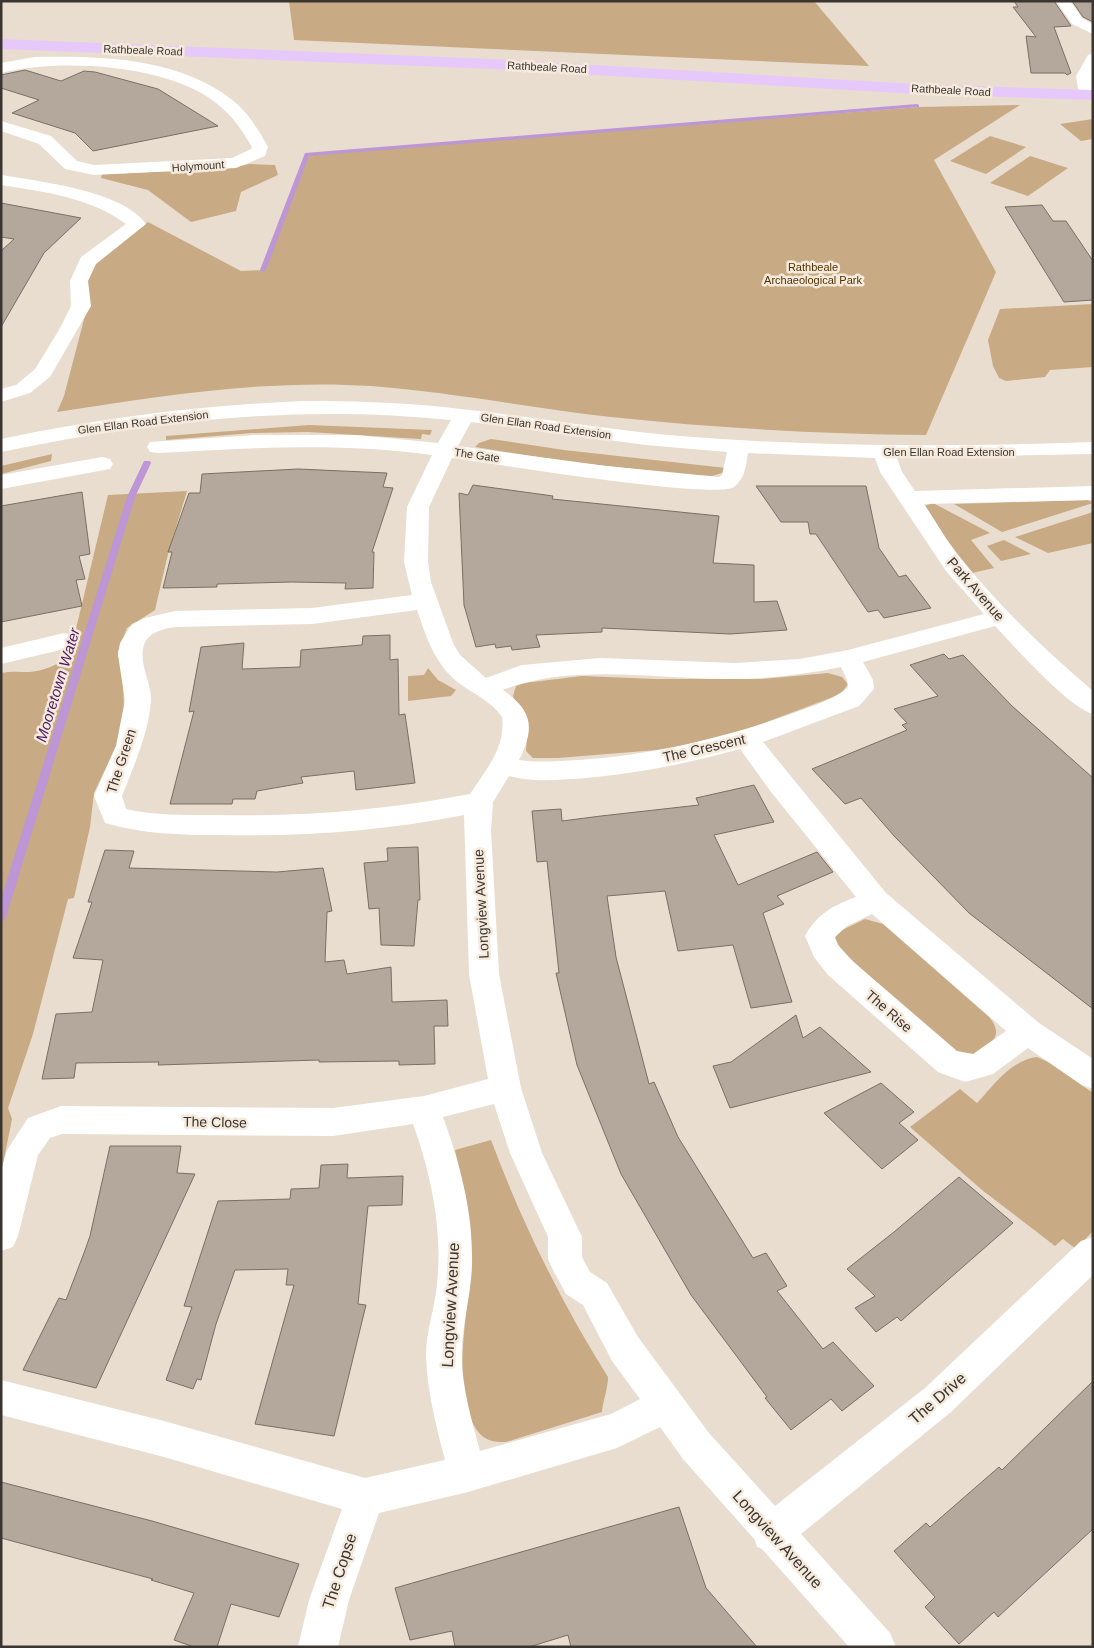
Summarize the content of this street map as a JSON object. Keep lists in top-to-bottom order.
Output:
{
  "streets": {
    "main road": ["Rathbeale Road"],
    "street": [
      "Holymount",
      "Glen Ellan Road Extension",
      "The Gate",
      "Park Avenue",
      "The Crescent",
      "The Green",
      "Longview Avenue",
      "The Rise",
      "The Close",
      "The Drive",
      "The Copse"
    ]
  },
  "crossings": [
    ["Glen Ellan Road Extension", "The Gate"],
    ["Glen Ellan Road Extension", "Park Avenue"],
    ["Glen Ellan Road Extension", "Longview Avenue"],
    ["The Gate", "Longview Avenue"],
    ["The Crescent", "Longview Avenue"],
    ["The Green", "Longview Avenue"],
    ["Longview Avenue", "The Close"],
    ["Longview Avenue", "The Drive"]
  ],
  "water": ["Mooretown Water"],
  "parks": ["Rathbeale Archaeological Park"]
}
